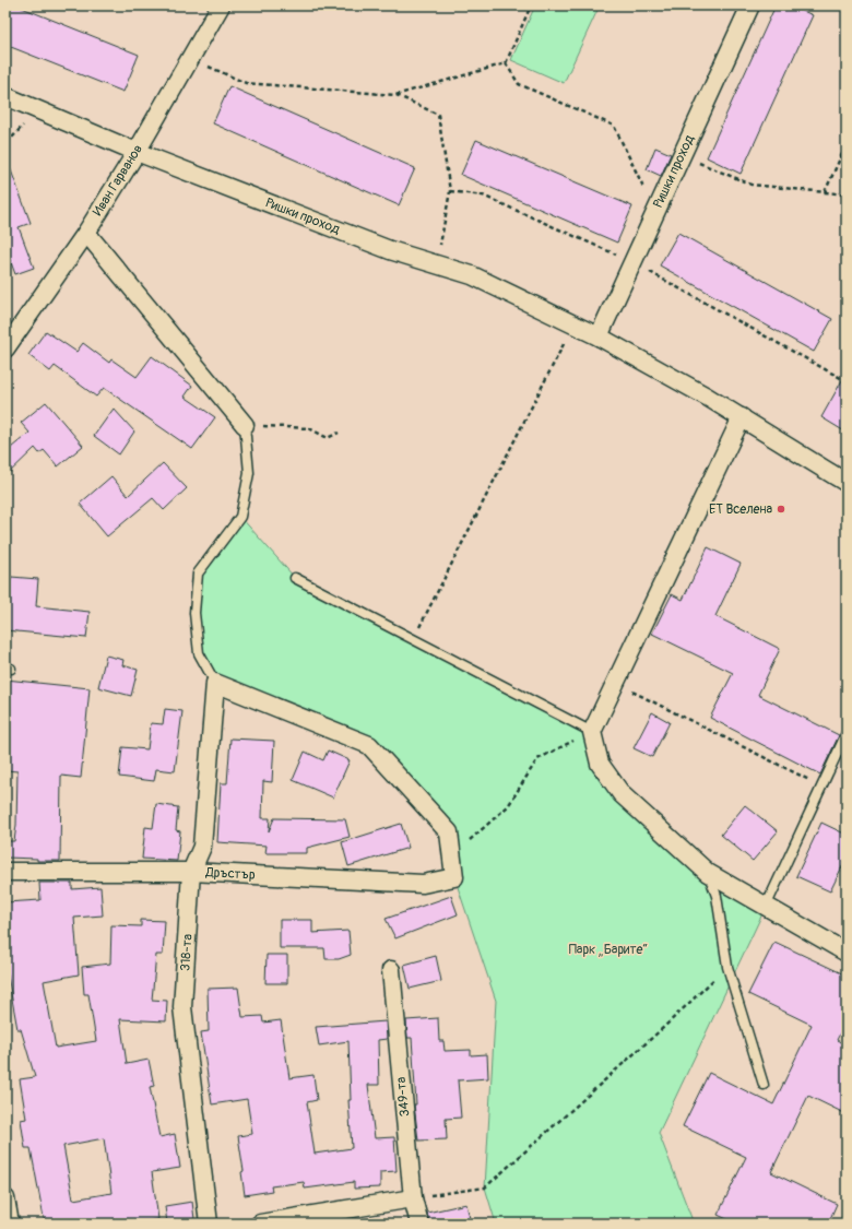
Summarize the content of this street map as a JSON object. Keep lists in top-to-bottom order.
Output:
{
  "streets": {
    "street": [
      "Ришки проход",
      "Иван Гарванов",
      "Дръстър",
      "318-та",
      "349-та"
    ]
  },
  "crossings": [
    ["Ришки проход", "Иван Гарванов"],
    ["Дръстър", "318-та"]
  ],
  "parks": ["Парк „Барите“"],
  "places": ["ЕТ Вселена"]
}
